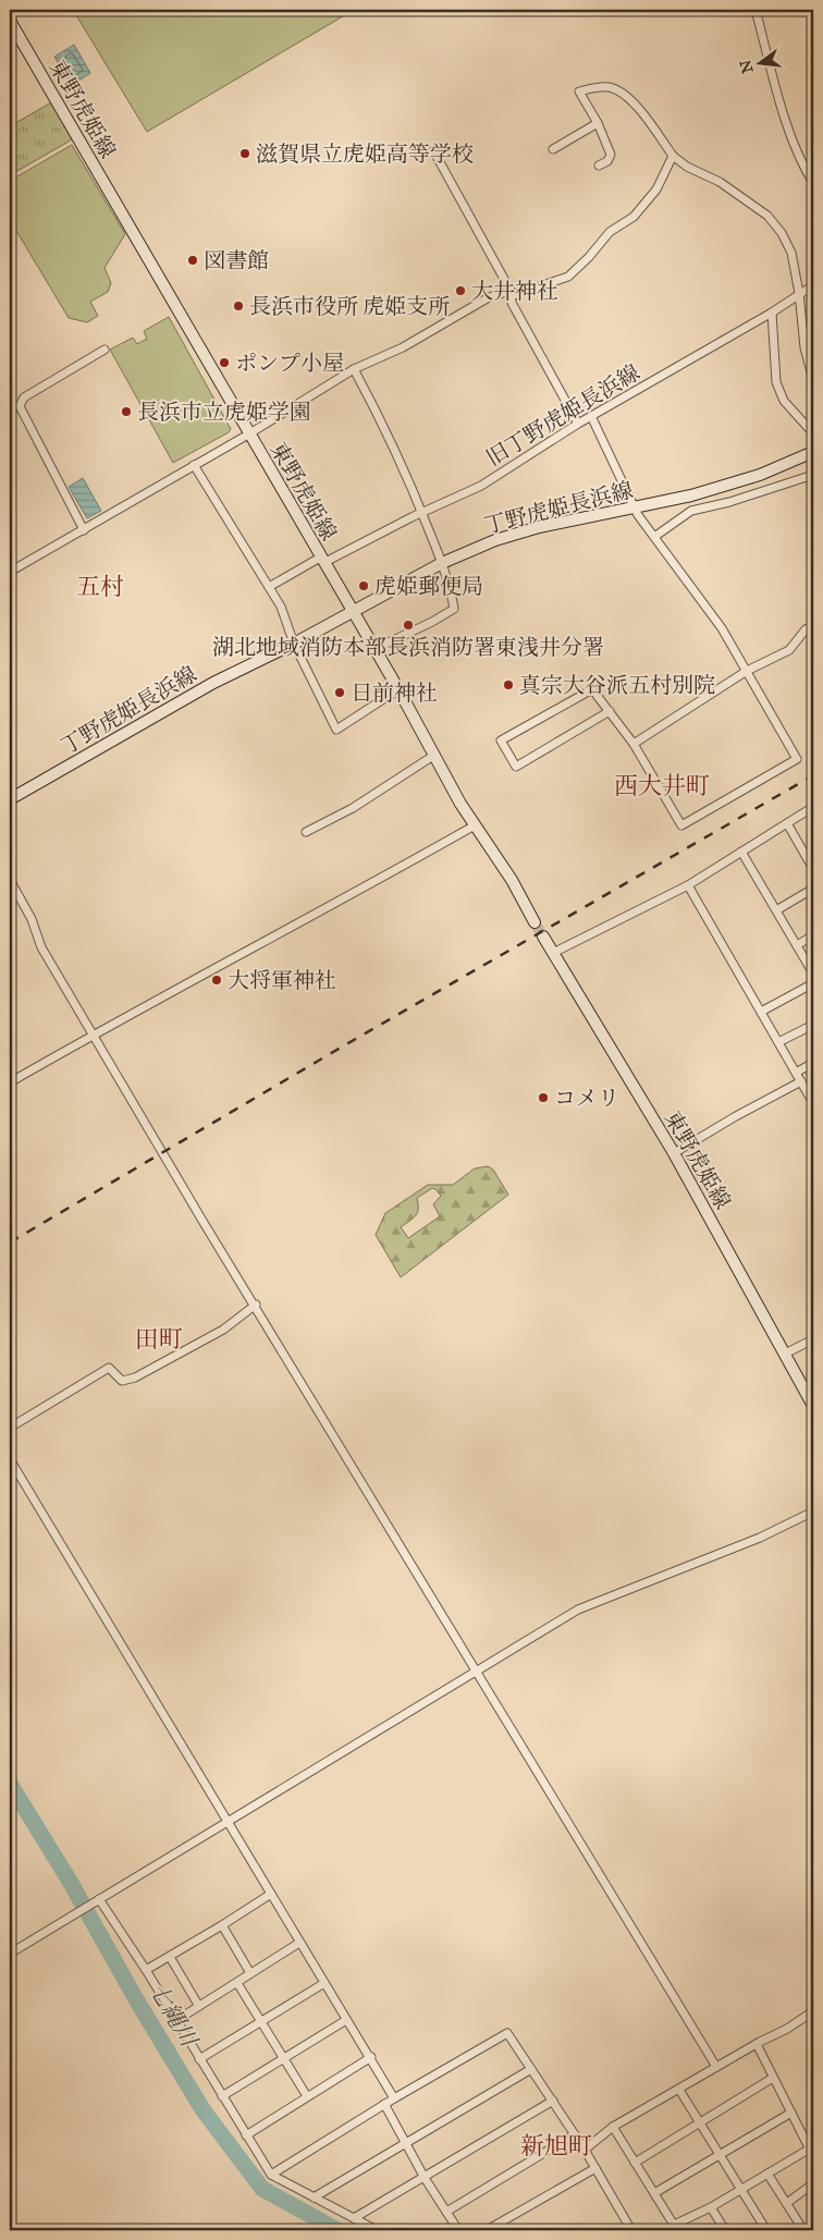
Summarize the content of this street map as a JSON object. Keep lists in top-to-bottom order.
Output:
{
  "streets": {
    "main road": ["東野虎姫線", "丁野虎姫長浜線"],
    "street": ["旧丁野虎姫長浜線"]
  },
  "crossings": [
    ["東野虎姫線", "旧丁野虎姫長浜線"],
    ["東野虎姫線", "丁野虎姫長浜線"]
  ],
  "districts": [
    "五村",
    "西大井町",
    "田町",
    "新旭町"
  ],
  "water": ["七縄川"],
  "places": [
    "滋賀県立虎姫高等学校",
    "図書館",
    "大井神社",
    "長浜市役所 虎姫支所",
    "ポンプ小屋",
    "長浜市立虎姫学園",
    "虎姫郵便局",
    "湖北地域消防本部長浜消防署東浅井分署",
    "真宗大谷派五村別院",
    "日前神社",
    "大将軍神社",
    "コメリ"
  ],
  "north": "left"
}
